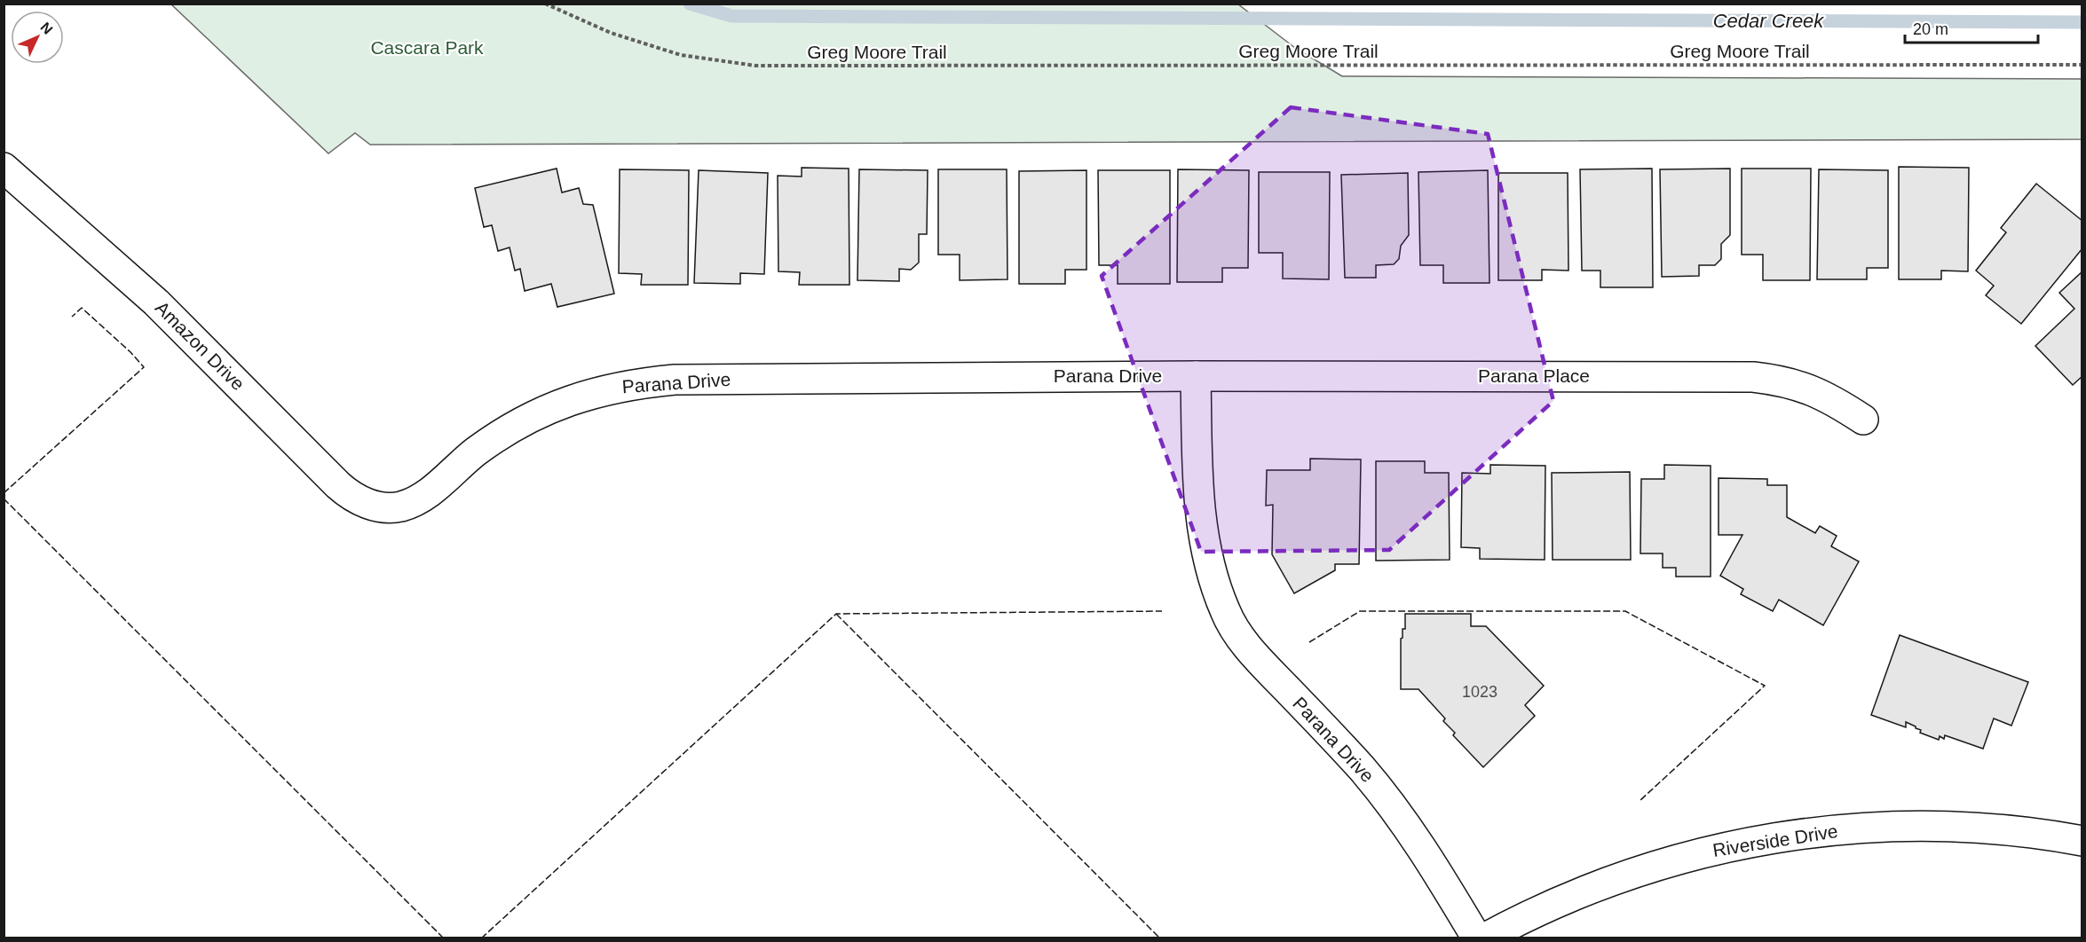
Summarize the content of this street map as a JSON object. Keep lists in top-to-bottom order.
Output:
{
  "streets": {
    "street": [
      "Amazon Drive",
      "Parana Drive",
      "Parana Place",
      "Riverside Drive"
    ],
    "path": ["Greg Moore Trail"]
  },
  "crossings": [
    ["Amazon Drive", "Parana Drive"],
    ["Parana Drive", "Parana Place"]
  ],
  "water": ["Cedar Creek"],
  "parks": ["Cascara Park"],
  "house_numbers": ["1023"],
  "scale_bar": "20 m",
  "north": "top right"
}
